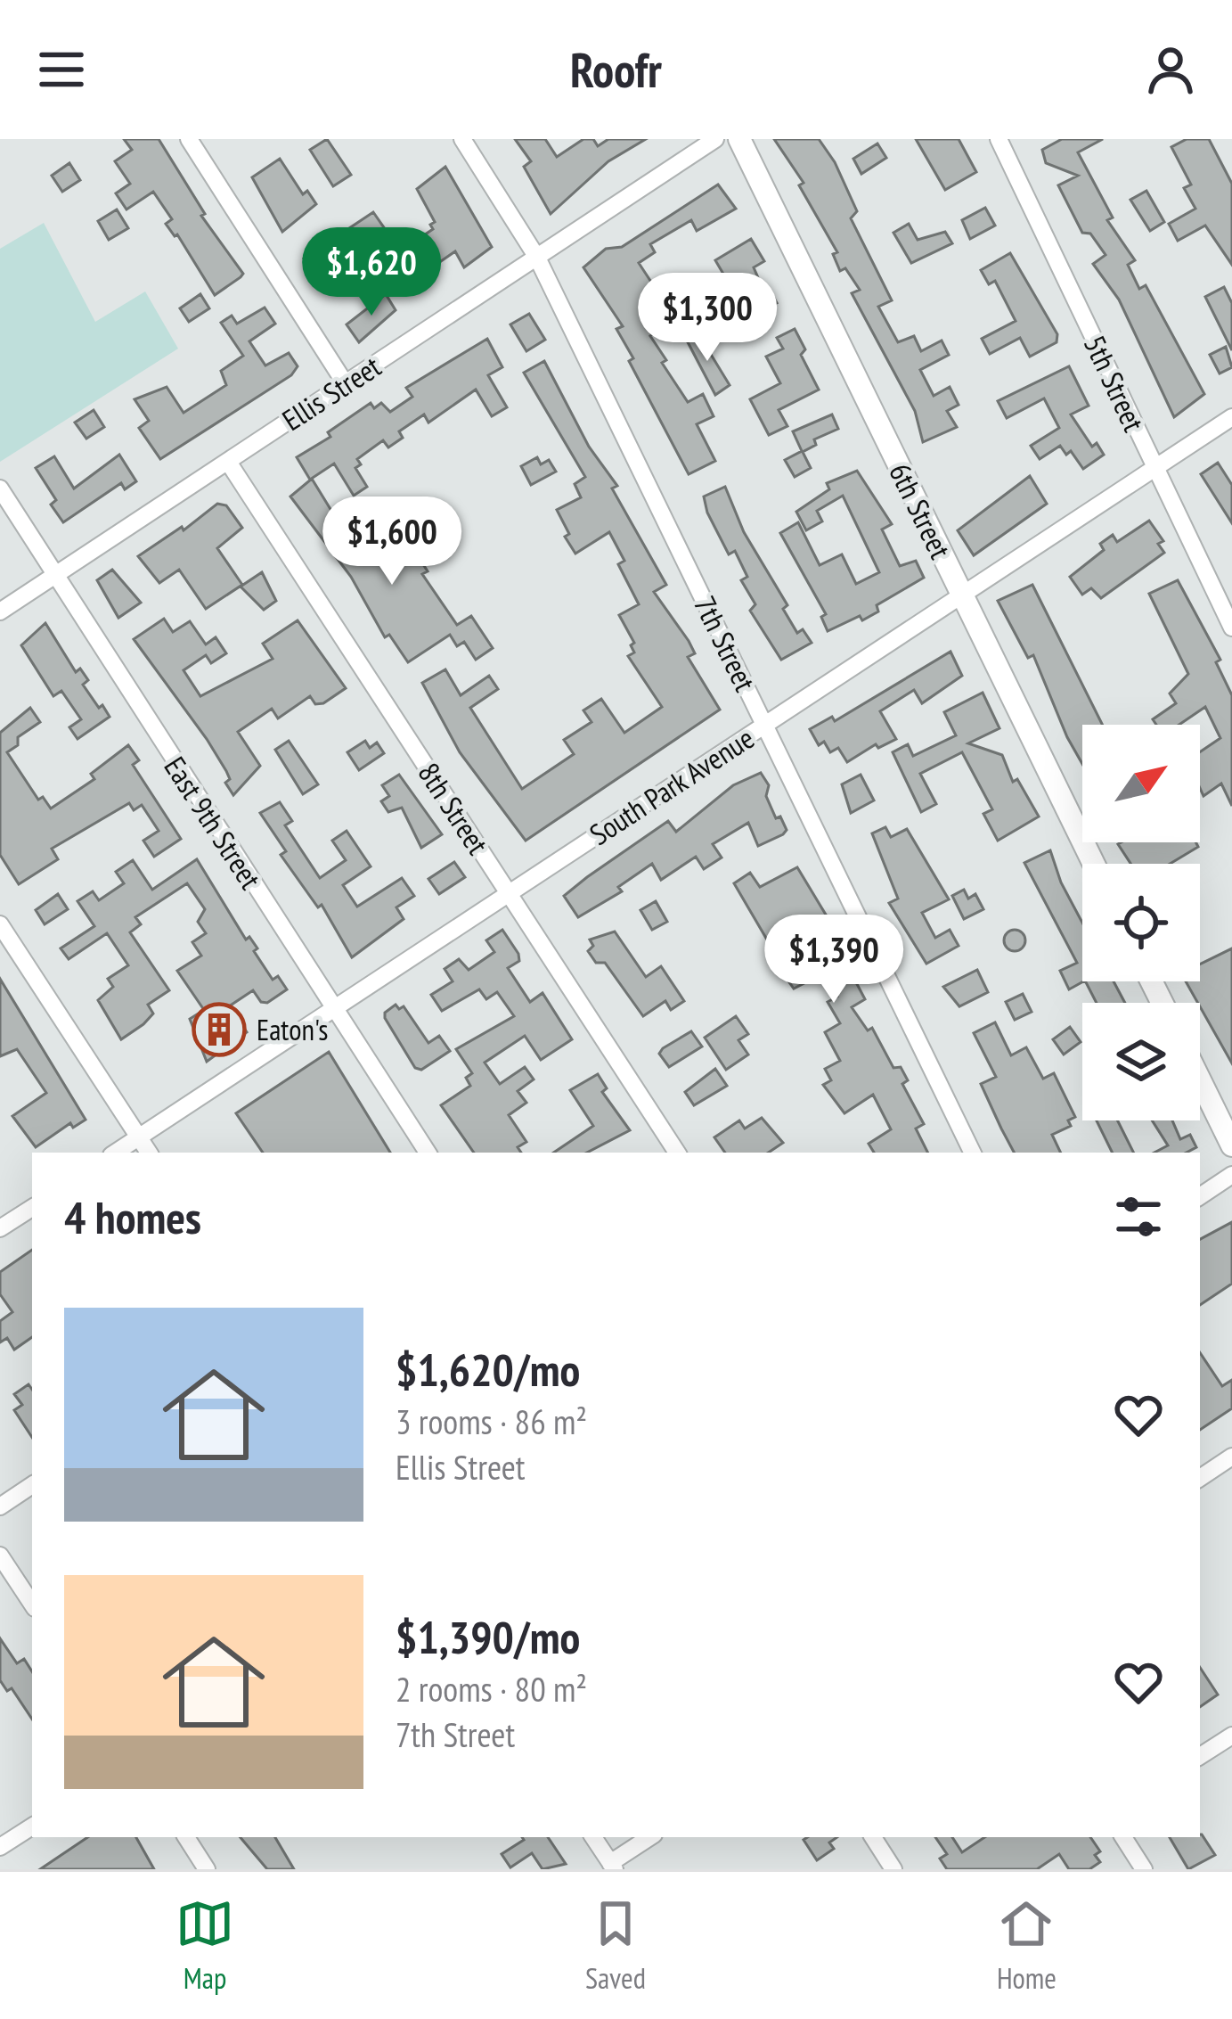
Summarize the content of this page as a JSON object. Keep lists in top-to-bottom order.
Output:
{
  "streets": {
    "main road": ["6th Street"],
    "street": [
      "5th Street",
      "Ellis Street",
      "7th Street",
      "South Park Avenue",
      "8th Street",
      "East 9th Street"
    ]
  },
  "crossings": [
    ["5th Street", "South Park Avenue"],
    ["Ellis Street", "7th Street"],
    ["Ellis Street", "8th Street"],
    ["Ellis Street", "East 9th Street"],
    ["6th Street", "South Park Avenue"],
    ["7th Street", "South Park Avenue"],
    ["South Park Avenue", "8th Street"],
    ["South Park Avenue", "East 9th Street"]
  ],
  "places": {
    "building": ["Eaton's"]
  },
  "north": "top right",
  "page": {
    "header": "Roofr",
    "price": [
      "$1,620",
      "$1,300",
      "$1,600",
      "$1,390"
    ],
    "heading": "4 homes",
    "list": [
      {
        "name": "$1,620/mo",
        "note": "3 rooms · 86 m² · Ellis Street"
      },
      {
        "name": "$1,390/mo",
        "note": "2 rooms · 80 m² · 7th Street"
      }
    ],
    "tabs": ["Map", "Saved", "Home"]
  }
}
